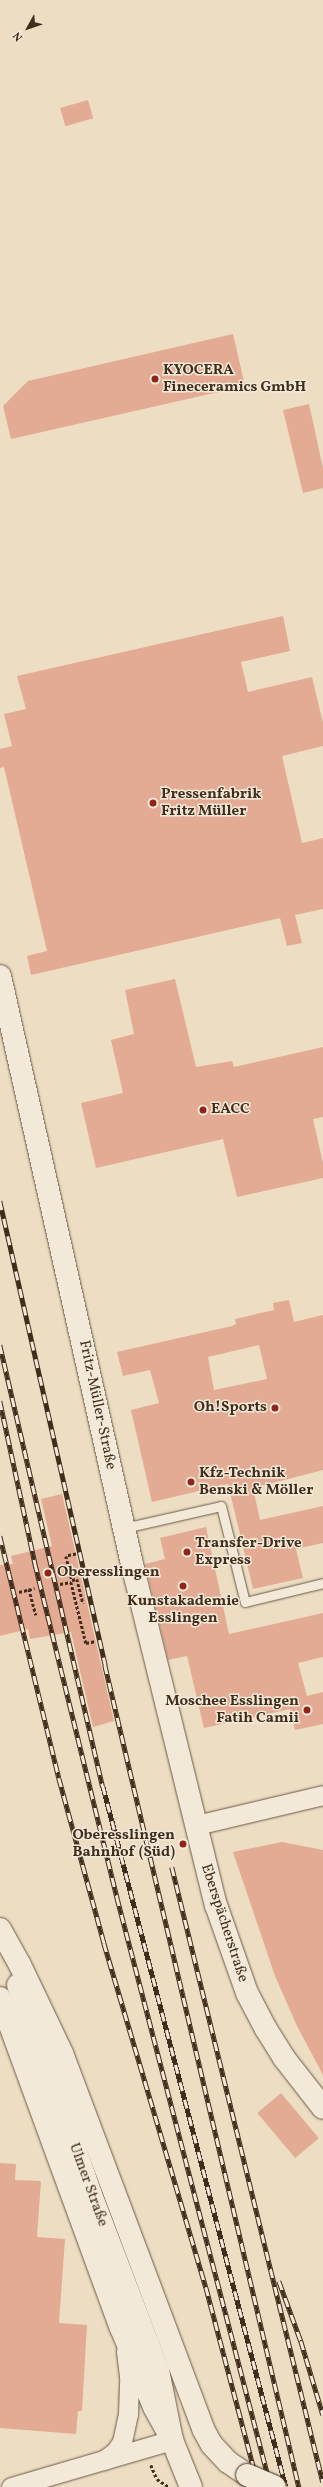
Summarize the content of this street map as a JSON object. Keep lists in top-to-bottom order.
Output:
{
  "streets": {
    "main road": ["Fritz-Müller-Straße", "Eberspächerstraße", "Ulmer Straße"]
  },
  "crossings": [
    ["Fritz-Müller-Straße", "Eberspächerstraße"]
  ],
  "places": [
    "KYOCERA Fineceramics GmbH",
    "Pressenfabrik Fritz Müller",
    "EACC",
    "Oh!Sports",
    "Kfz-Technik Benski & Möller",
    "Transfer-Drive Express",
    "Oberesslingen",
    "Kunstakademie Esslingen",
    "Moschee Esslingen Fatih Camii",
    "Oberesslingen Bahnhof (Süd)"
  ],
  "north": "bottom left"
}
